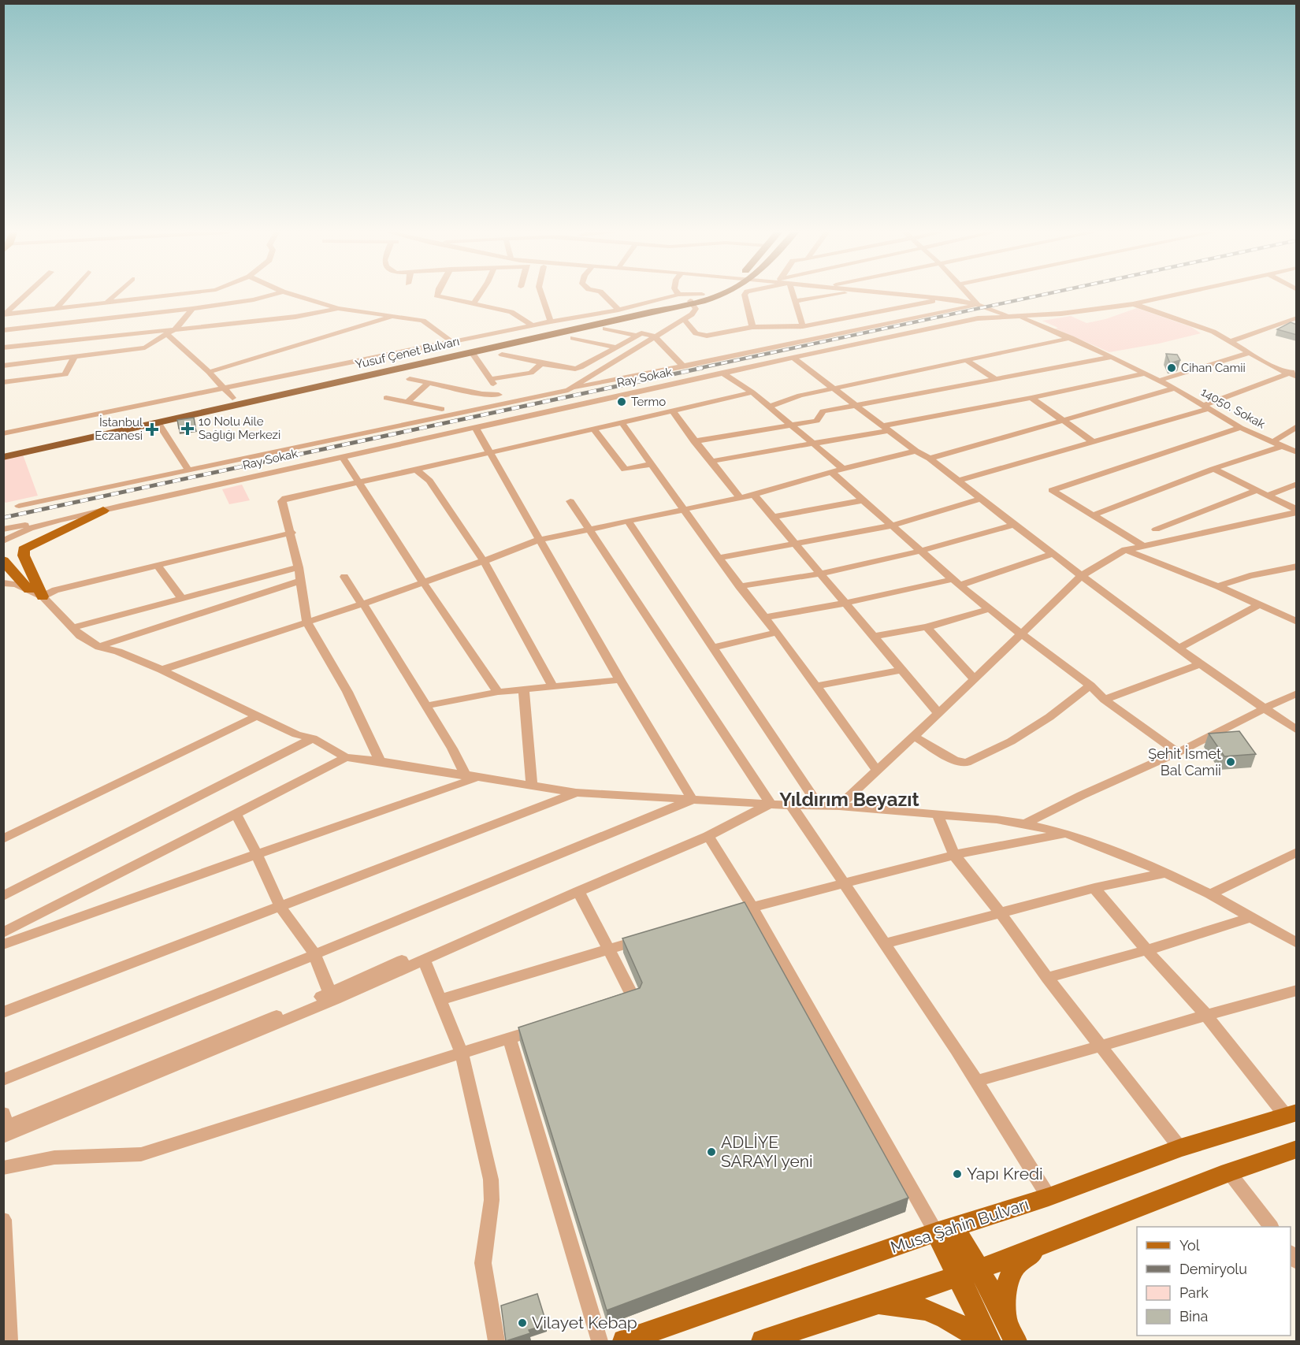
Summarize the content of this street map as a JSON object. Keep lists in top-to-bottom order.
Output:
{
  "streets": {
    "highway": ["Yusuf Çenet Bulvarı"],
    "main road": ["Musa Şahin Bulvarı"],
    "street": ["Ray Sokak", "14050. Sokak"]
  },
  "crossings": [
    ["Ray Sokak", "14050. Sokak"]
  ],
  "districts": ["Yıldırım Beyazıt"],
  "places": {
    "other": [
      "Cihan Camii",
      "Termo",
      "Şehit İsmet Bal Camii",
      "ADLİYE SARAYI yeni",
      "Yapı Kredi",
      "Vilayet Kebap"
    ],
    "health": ["10 Nolu Aile Sağlığı Merkezi", "İstanbul Eczanesi"]
  },
  "legend": [
    "Yol",
    "Demiryolu",
    "Park",
    "Bina"
  ]
}
